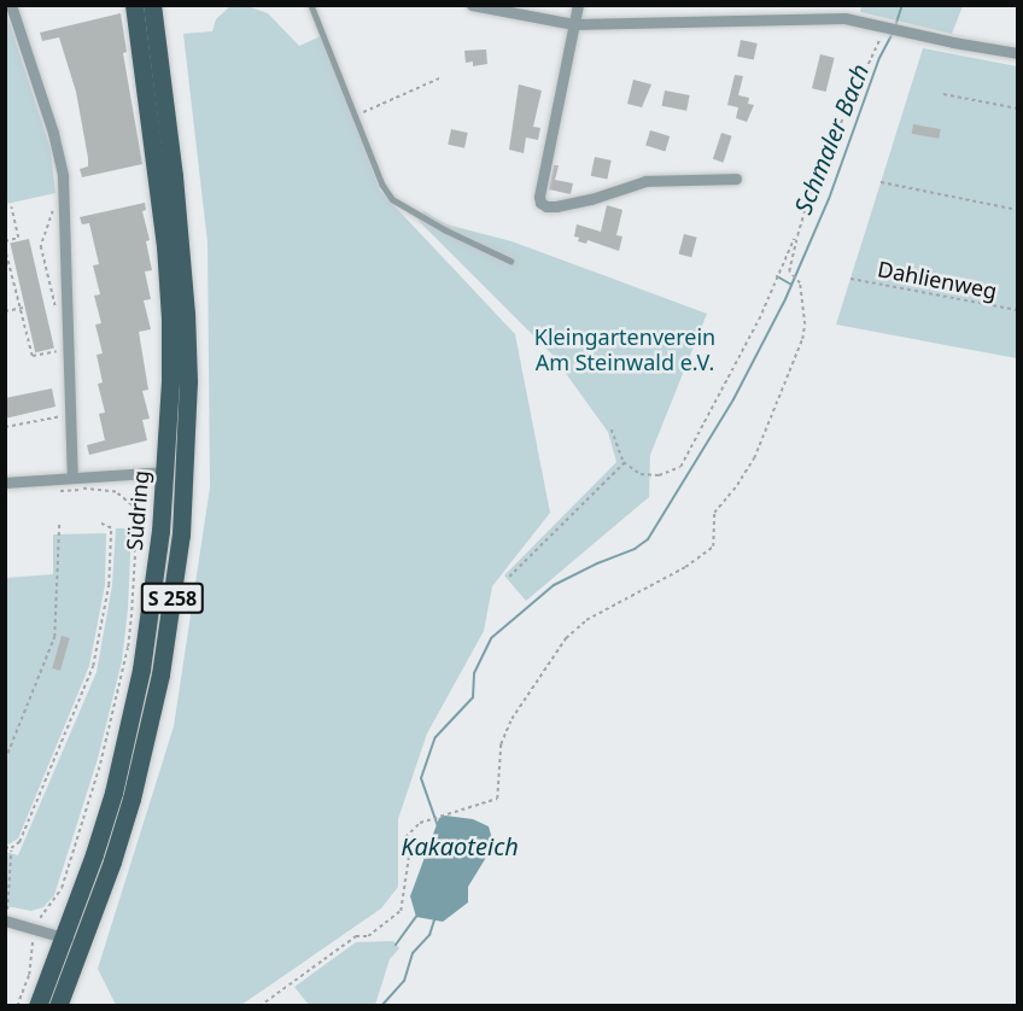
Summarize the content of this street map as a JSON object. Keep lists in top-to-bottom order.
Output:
{
  "streets": {
    "main road": ["Südring", "S 258"],
    "path": ["Dahlienweg"]
  },
  "water": ["Schmaler Bach", "Kakaoteich"],
  "parks": ["Kleingartenverein Am Steinwald e.V."]
}
